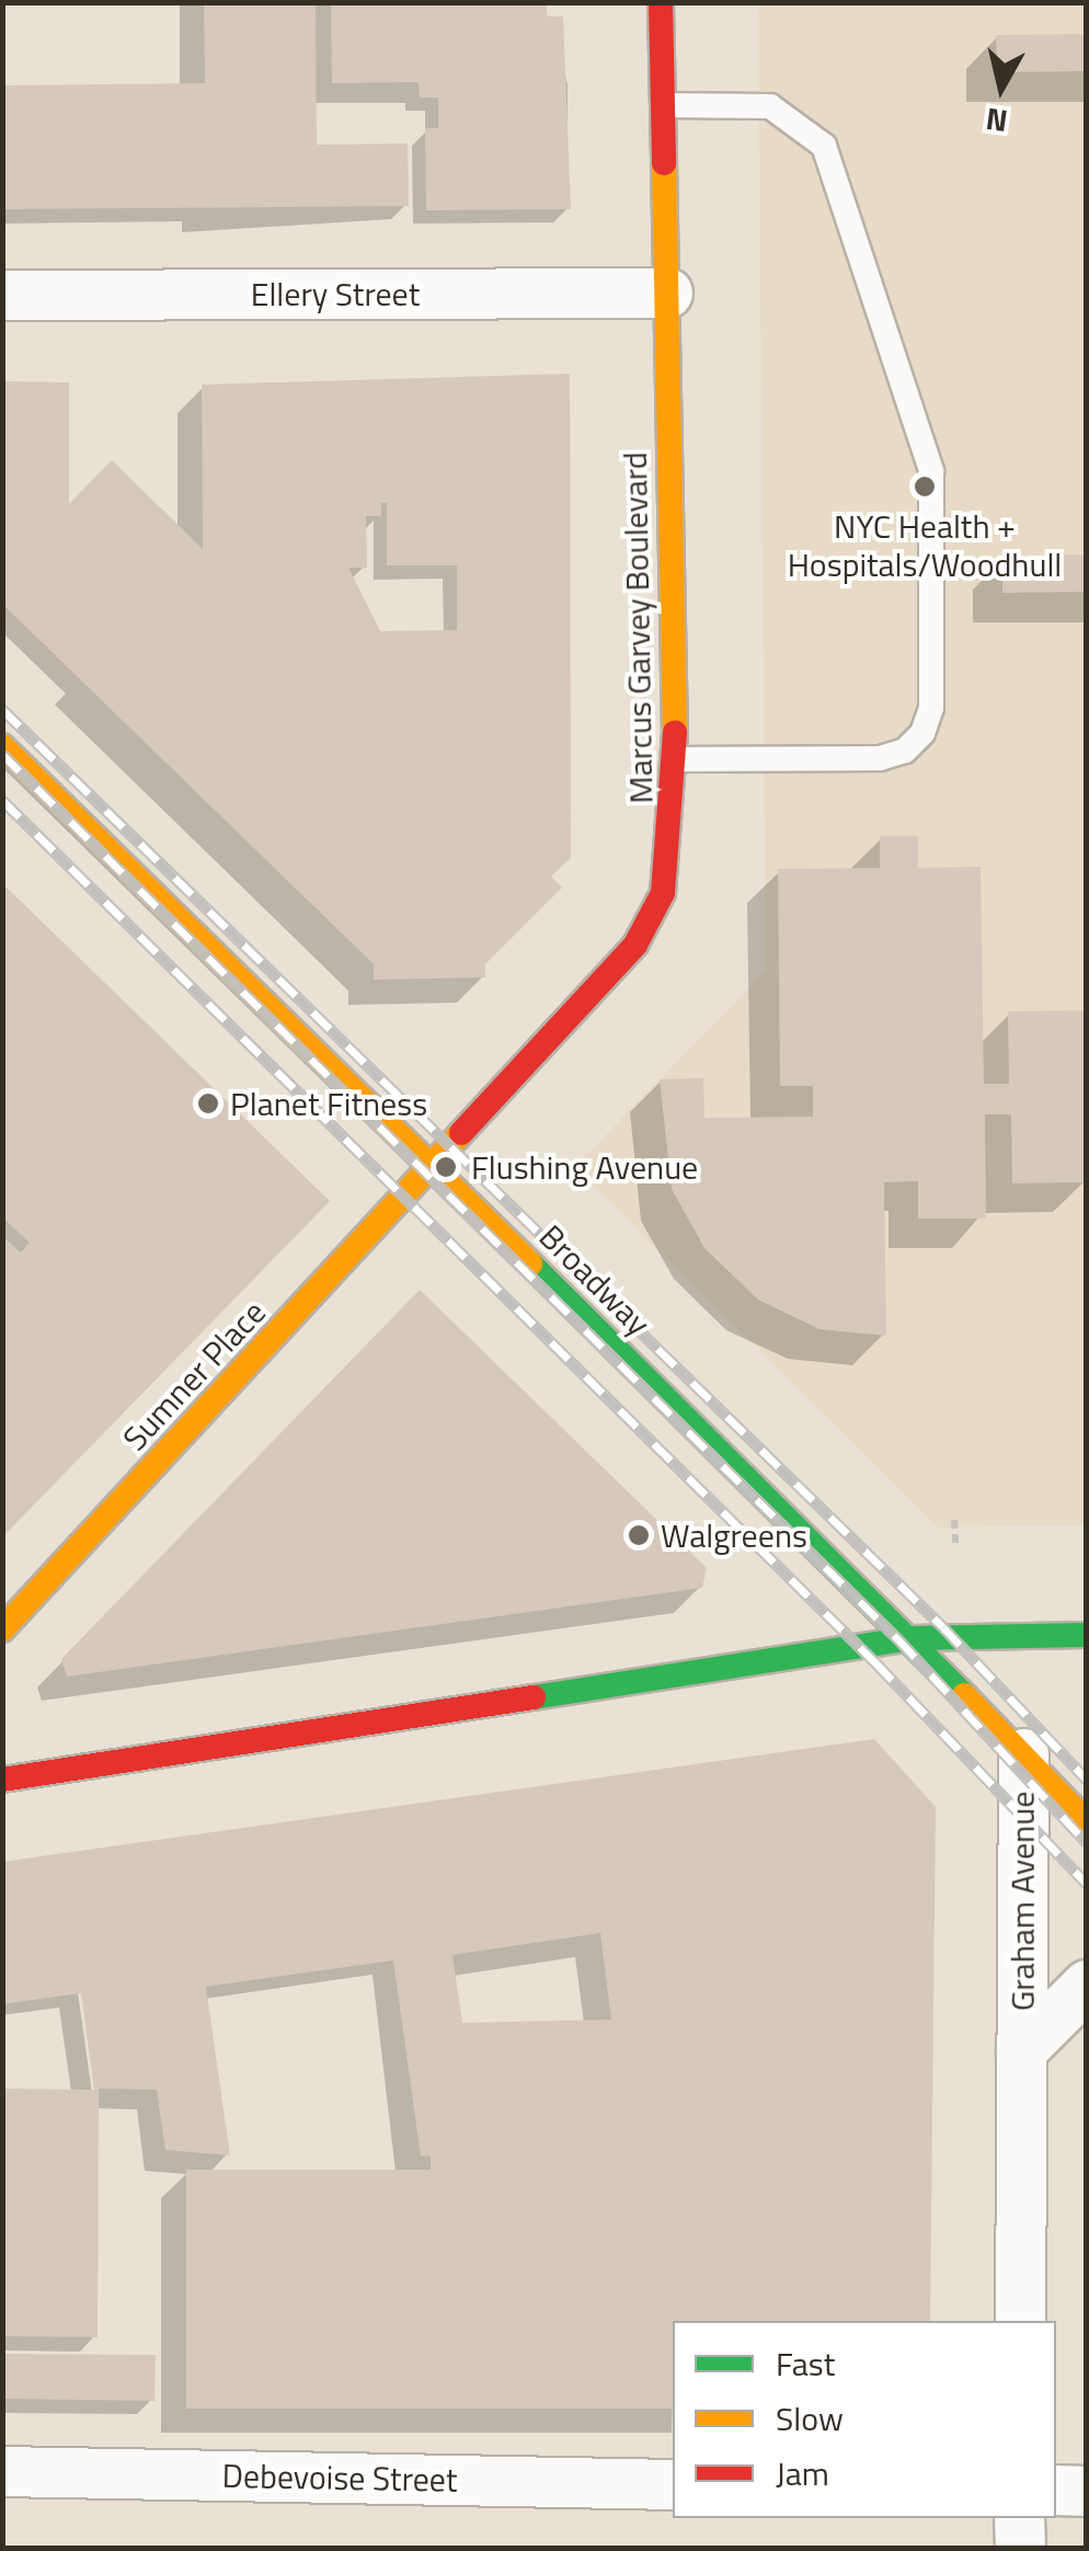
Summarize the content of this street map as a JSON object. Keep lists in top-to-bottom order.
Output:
{
  "streets": {
    "main road": ["Marcus Garvey Boulevard", "Broadway", "Sumner Place"],
    "street": ["Ellery Street", "Graham Avenue", "Debevoise Street"]
  },
  "crossings": [
    ["Ellery Street", "Marcus Garvey Boulevard"],
    ["Marcus Garvey Boulevard", "Broadway"],
    ["Marcus Garvey Boulevard", "Sumner Place"],
    ["Broadway", "Sumner Place"],
    ["Broadway", "Graham Avenue"]
  ],
  "places": [
    "NYC Health + Hospitals/Woodhull",
    "Planet Fitness",
    "Flushing Avenue",
    "Walgreens"
  ],
  "legend": ["Fast", "Slow", "Jam"],
  "north": "bottom"
}
